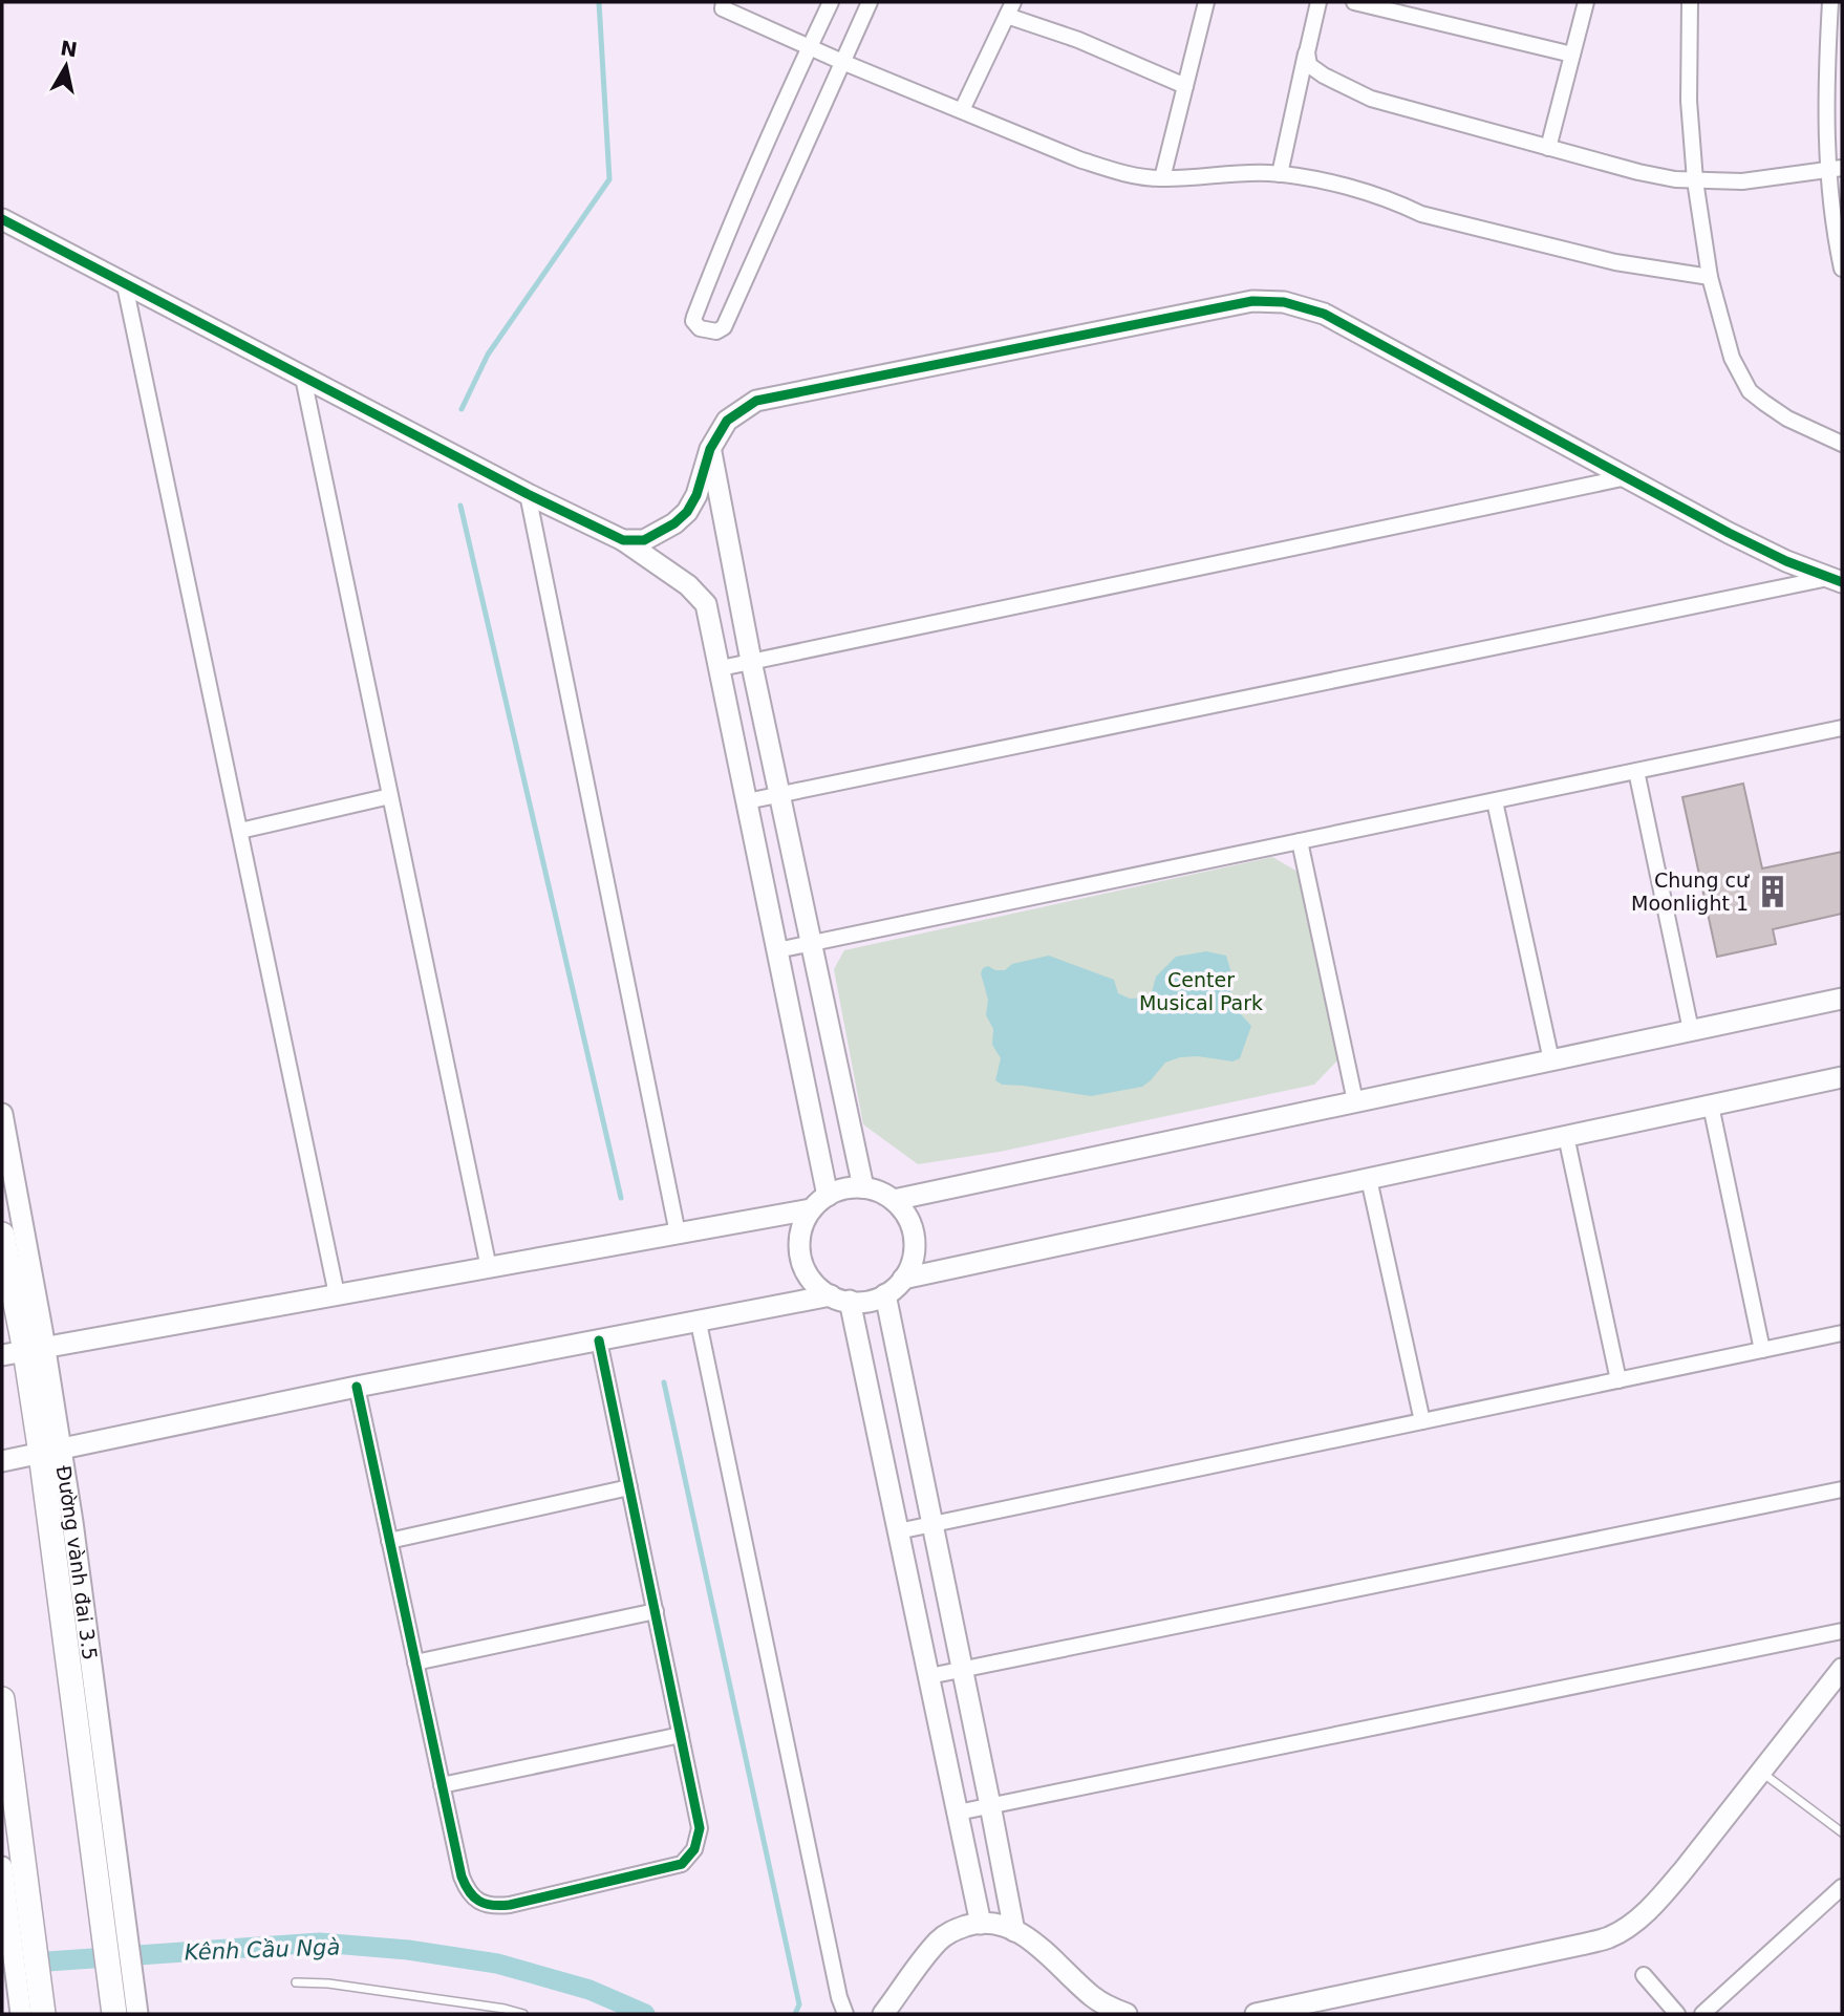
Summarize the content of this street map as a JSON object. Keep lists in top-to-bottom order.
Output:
{
  "streets": {
    "main road": ["Đường vành đai 3.5"]
  },
  "water": ["Kênh Cầu Ngà"],
  "parks": ["Center Musical Park"],
  "places": {
    "building": ["Chung cư Moonlight 1"]
  },
  "north": "top"
}
